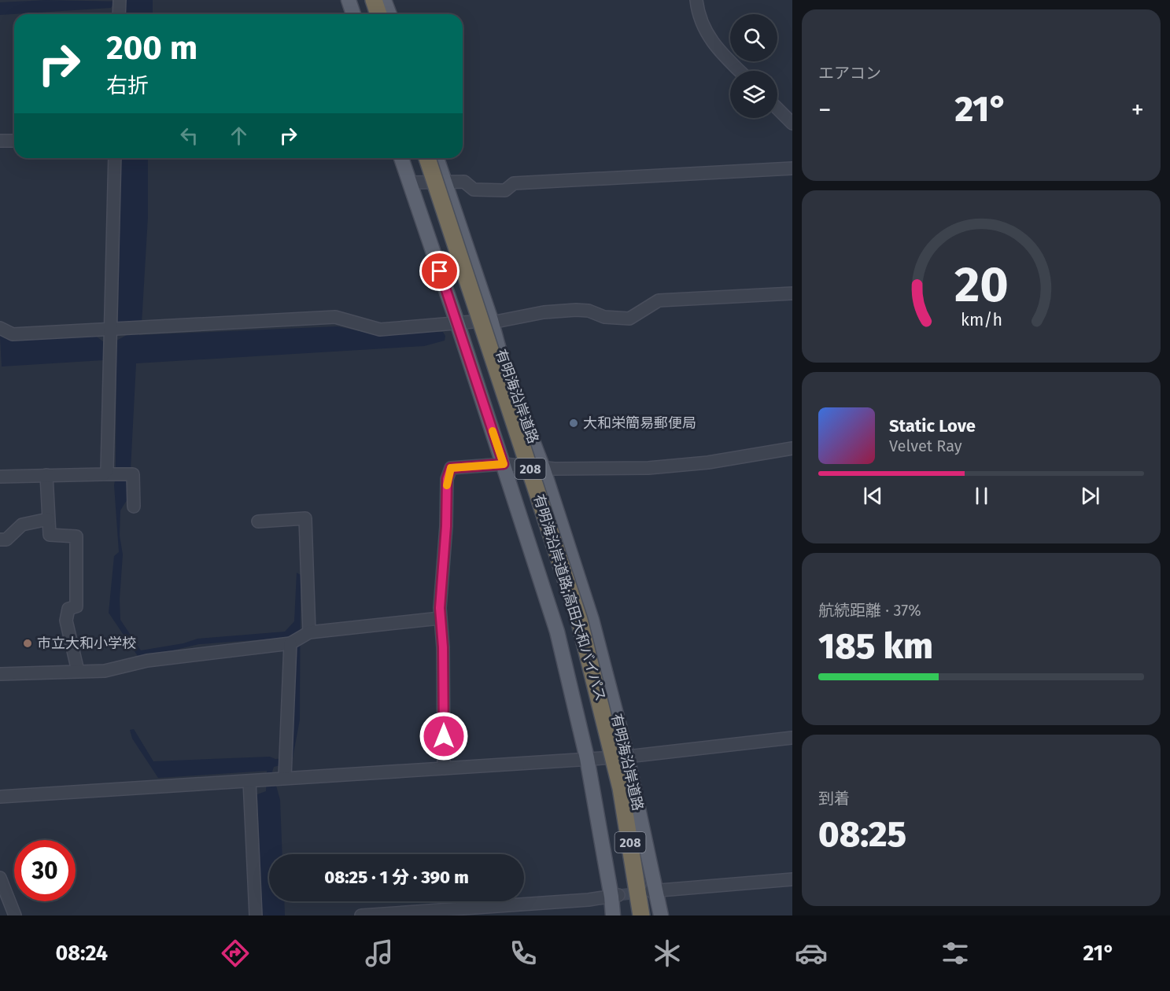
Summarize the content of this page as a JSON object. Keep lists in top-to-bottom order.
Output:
{
  "streets": {
    "highway": ["208", "有明海沿岸道路;高田大和バイパス"],
    "main road": ["有明海沿岸道路"]
  },
  "crossings": [
    ["有明海沿岸道路", "有明海沿岸道路;高田大和バイパス"]
  ],
  "places": ["大和栄簡易郵便局", "市立大和小学校"],
  "page": {
    "tile": [
      "エアコン",
      ["航続距離 · 37%", "185 km"],
      ["到着", "08:25"]
    ],
    "turn": ["200 m", "右折"],
    "heat": ["−", "21°", "+"],
    "song": ["Static Love", "Velvet Ray"],
    "limit": "30",
    "trip": "08:25 · 1 分 · 390 m",
    "tabs": ["08:24", "21°"],
    "gauge": ["20", "km/h"]
  }
}
